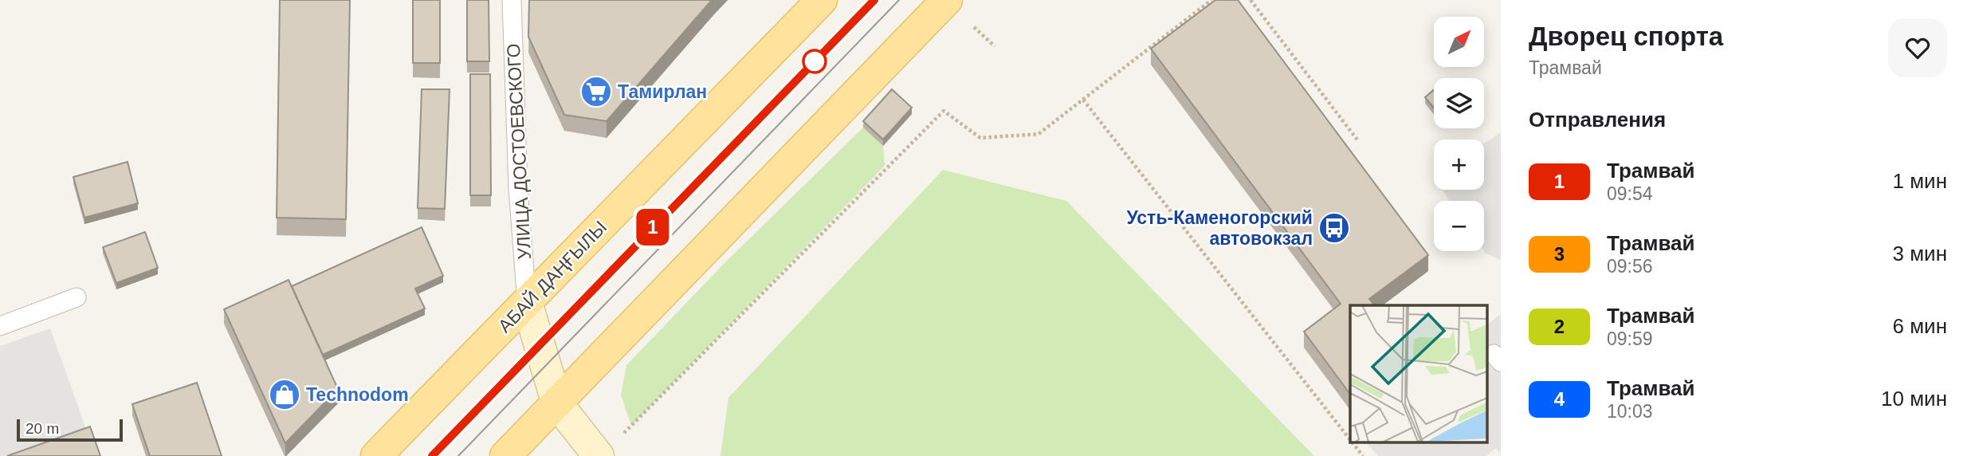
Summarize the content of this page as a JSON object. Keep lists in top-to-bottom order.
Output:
{
  "streets": {
    "main road": ["АБАЙ ДАҢҒЫЛЫ"],
    "lane": ["УЛИЦА ДОСТОЕВСКОГО"]
  },
  "crossings": [
    ["УЛИЦА ДОСТОЕВСКОГО", "АБАЙ ДАҢҒЫЛЫ"]
  ],
  "places": {
    "supermarket": ["Тамирлан"],
    "bus stop": ["Усть-Каменогорский автовокзал"],
    "shop": ["Technodom"]
  },
  "lines": ["tram line 1"],
  "scale_bar": "20 m",
  "north": "top right",
  "page": {
    "on_map": "1",
    "heading": [
      ["Дворец спорта", "Трамвай"],
      "Отправления"
    ],
    "map_buttons": ["+", "−"],
    "list": [
      {
        "mark": "1",
        "name": "Трамвай",
        "note": "09:54",
        "value": "1 мин"
      },
      {
        "mark": "3",
        "name": "Трамвай",
        "note": "09:56",
        "value": "3 мин"
      },
      {
        "mark": "2",
        "name": "Трамвай",
        "note": "09:59",
        "value": "6 мин"
      },
      {
        "mark": "4",
        "name": "Трамвай",
        "note": "10:03",
        "value": "10 мин"
      }
    ],
    "scale": "20 m"
  }
}
